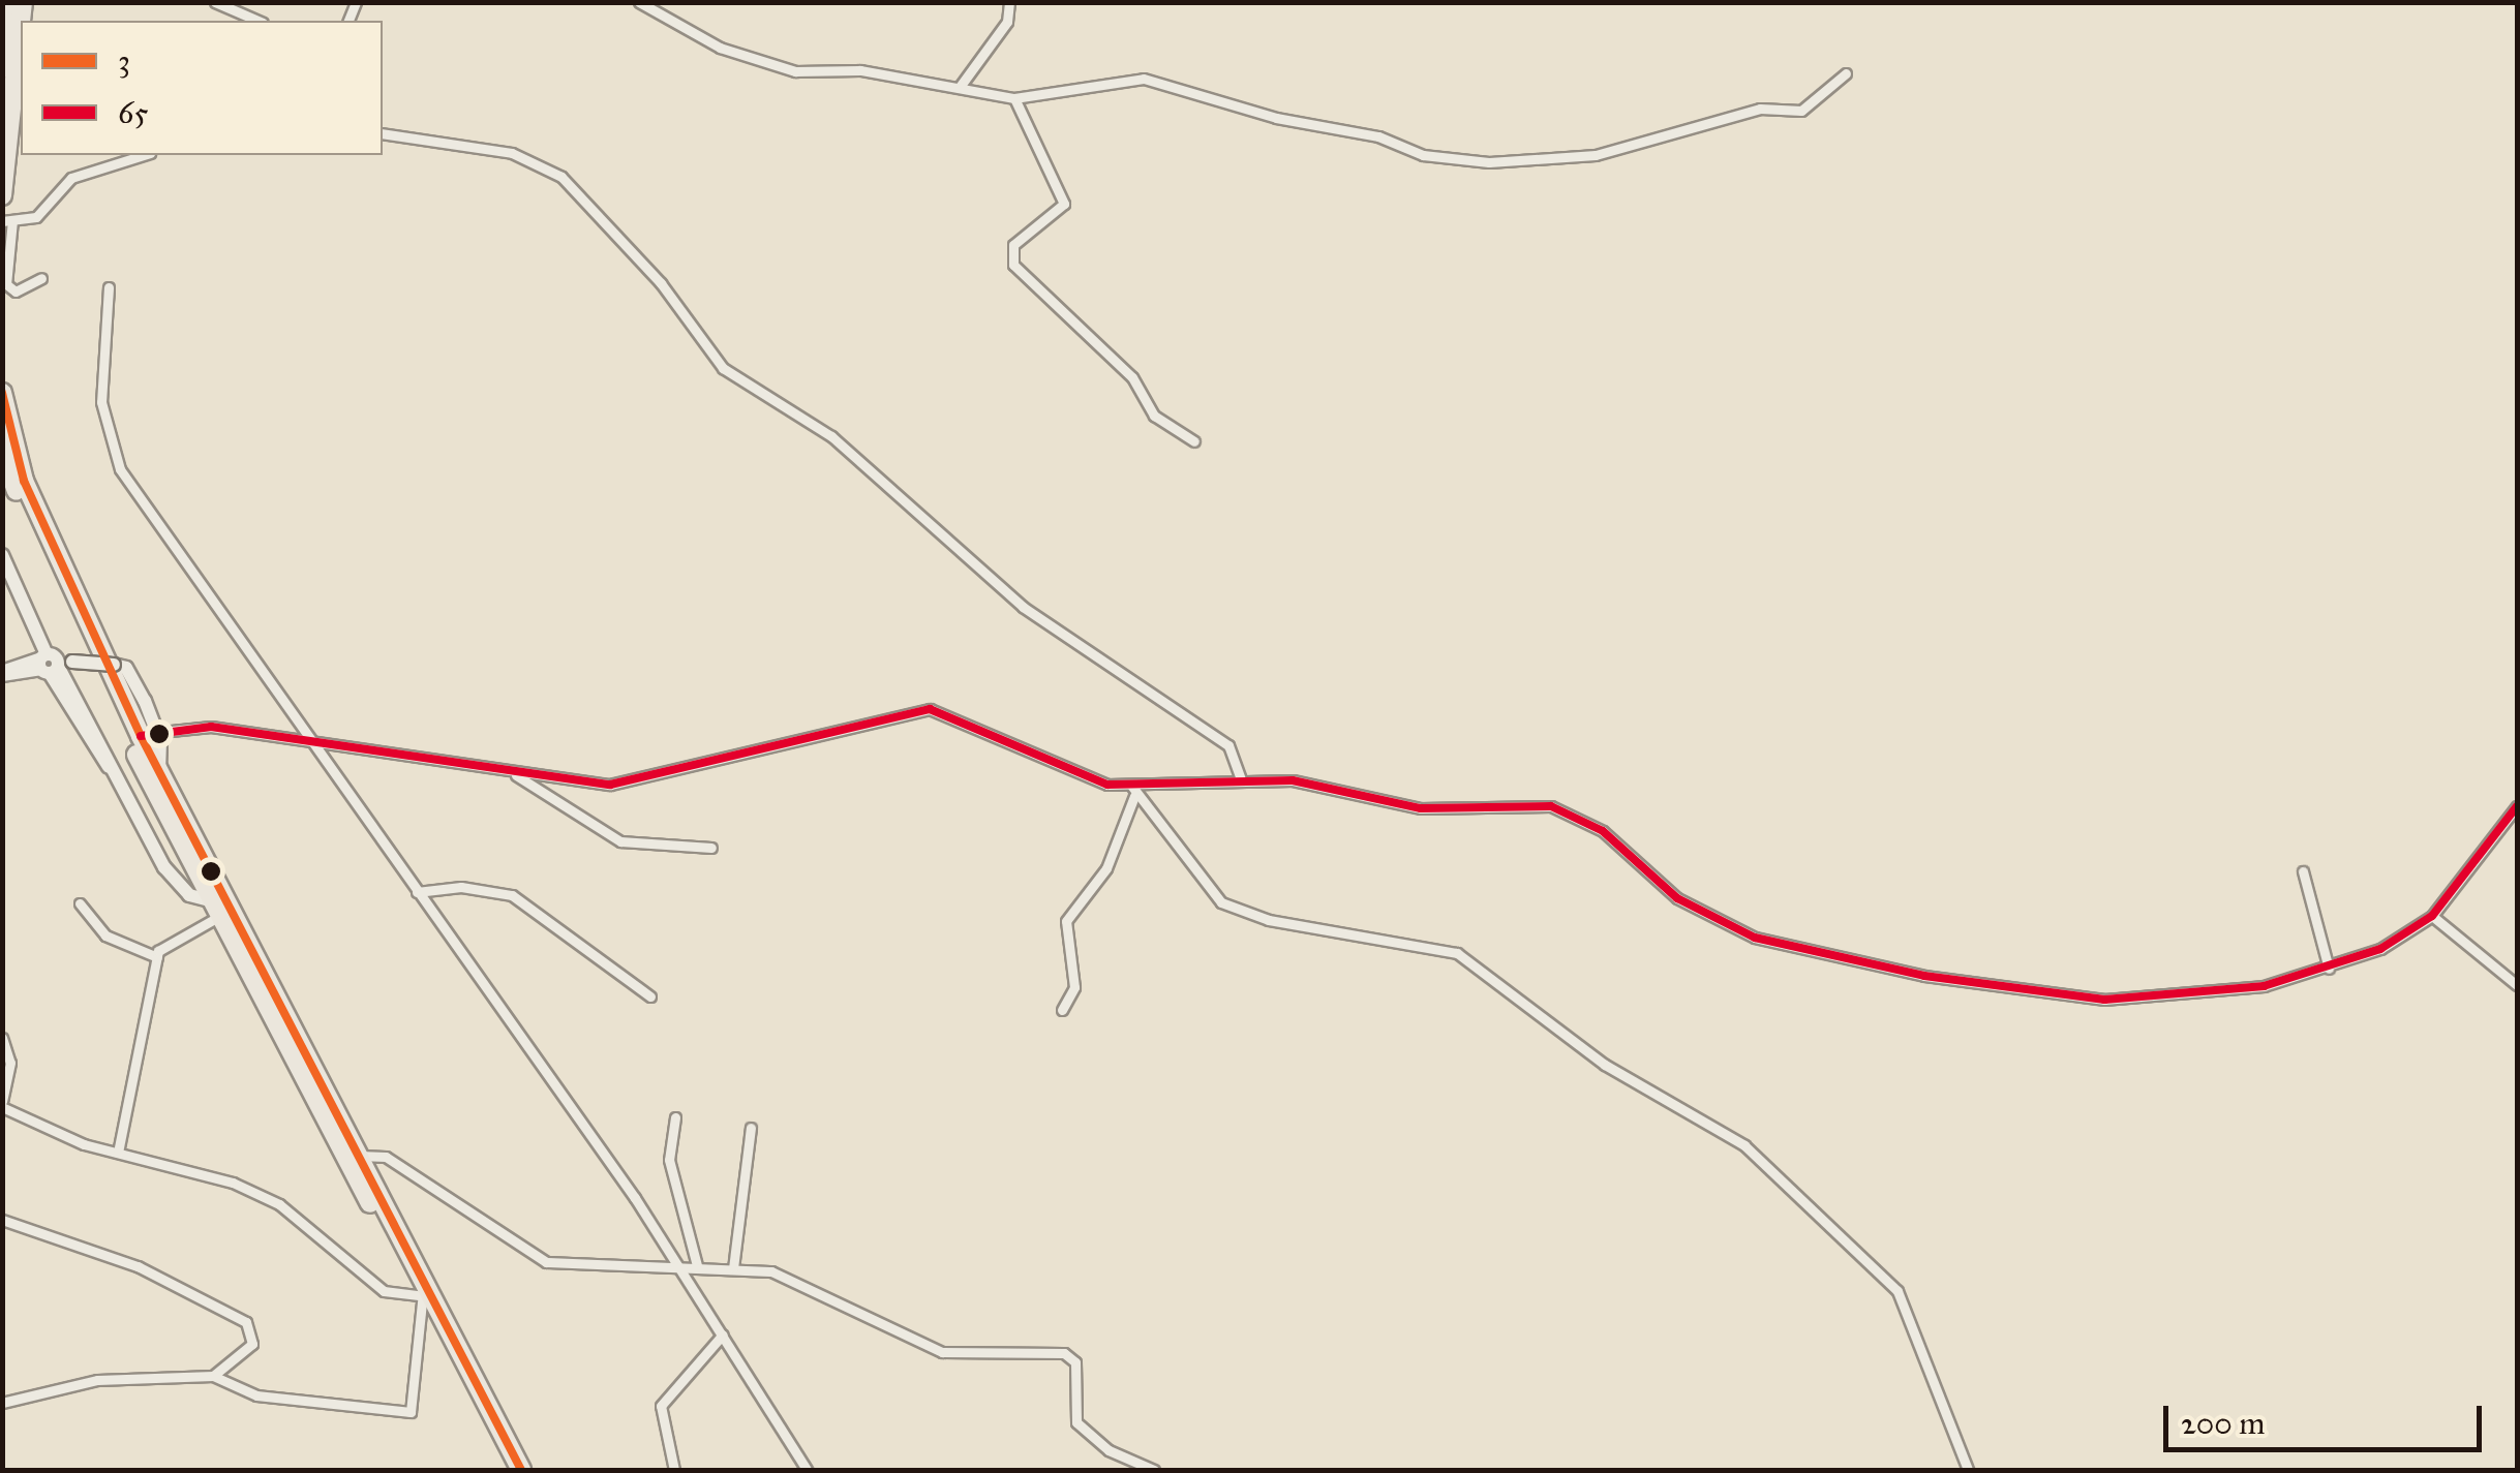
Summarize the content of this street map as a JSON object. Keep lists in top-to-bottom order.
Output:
{
  "lines": ["transit line 3", "transit line 65"],
  "legend": ["3", "65"],
  "scale_bar": "200 m"
}
